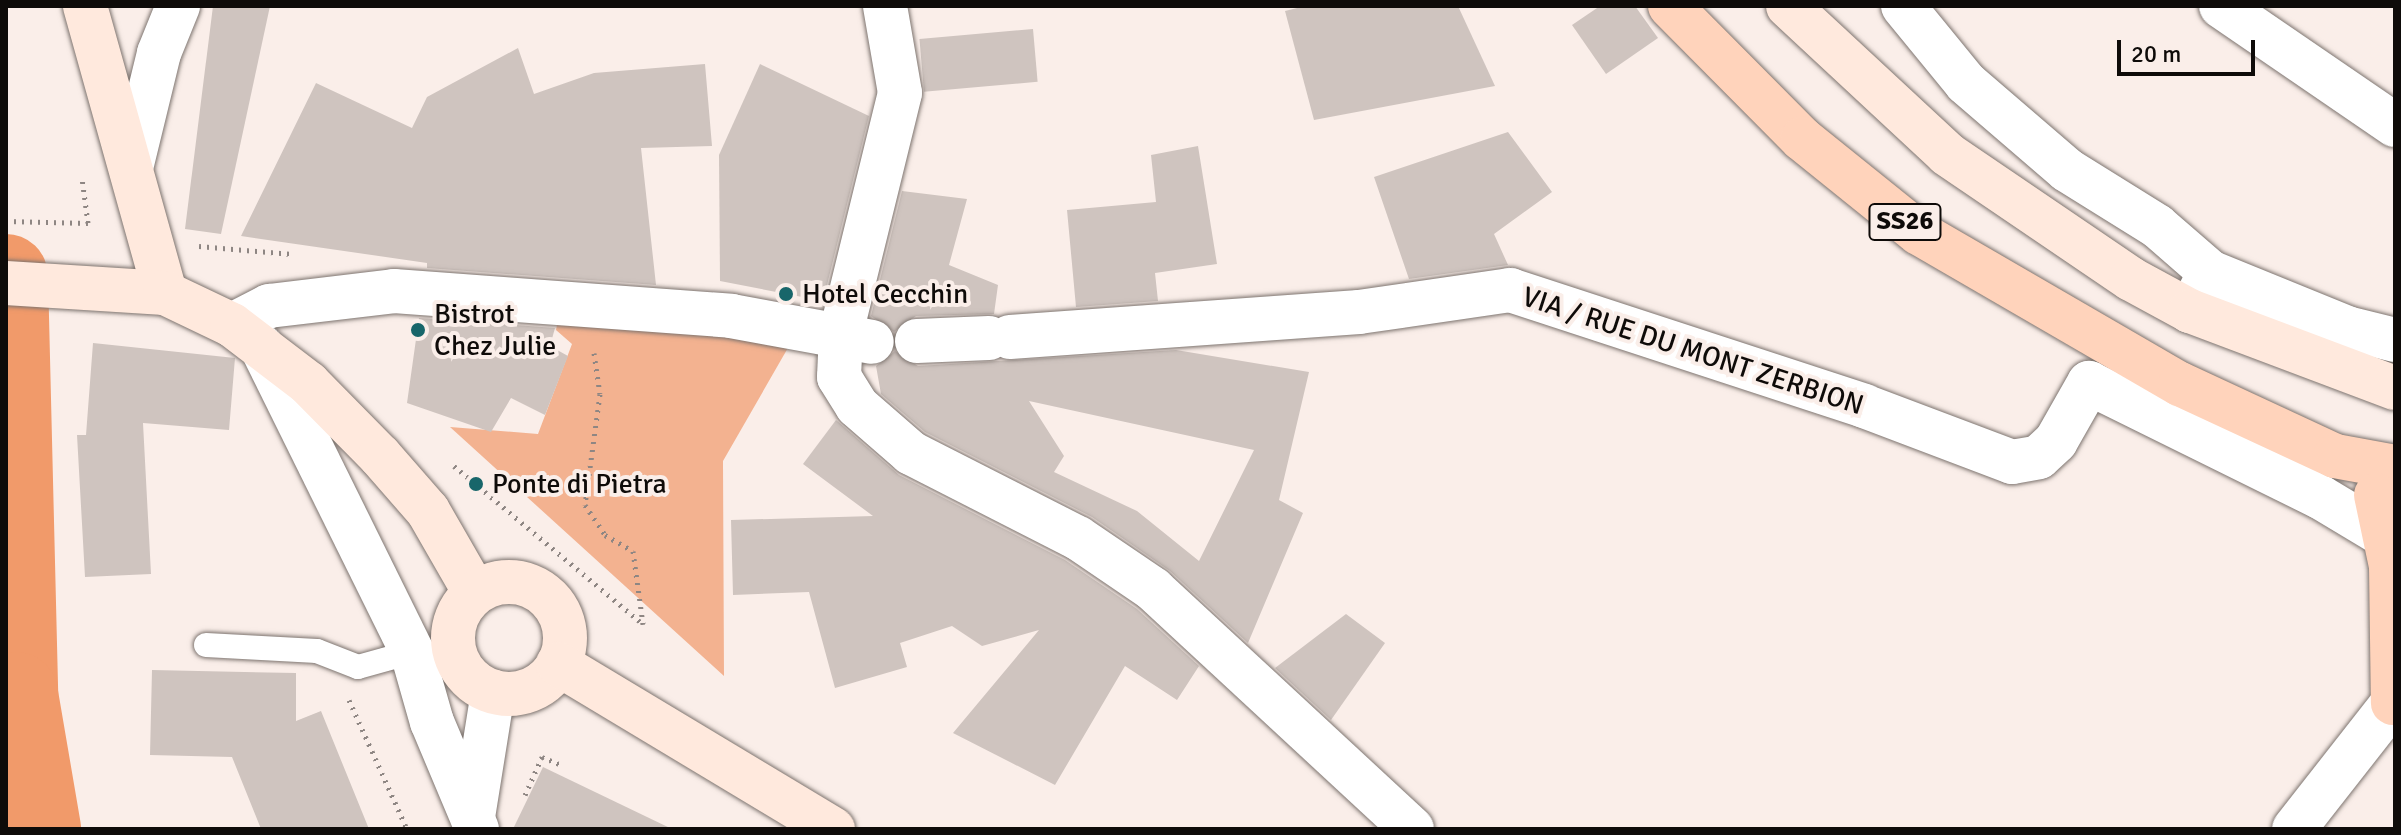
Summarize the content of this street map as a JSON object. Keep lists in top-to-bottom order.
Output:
{
  "streets": {
    "main road": ["SS26"],
    "street": ["VIA / RUE DU MONT ZERBION"]
  },
  "places": ["Hotel Cecchin", "Bistrot Chez Julie", "Ponte di Pietra"],
  "scale_bar": "20 m"
}
